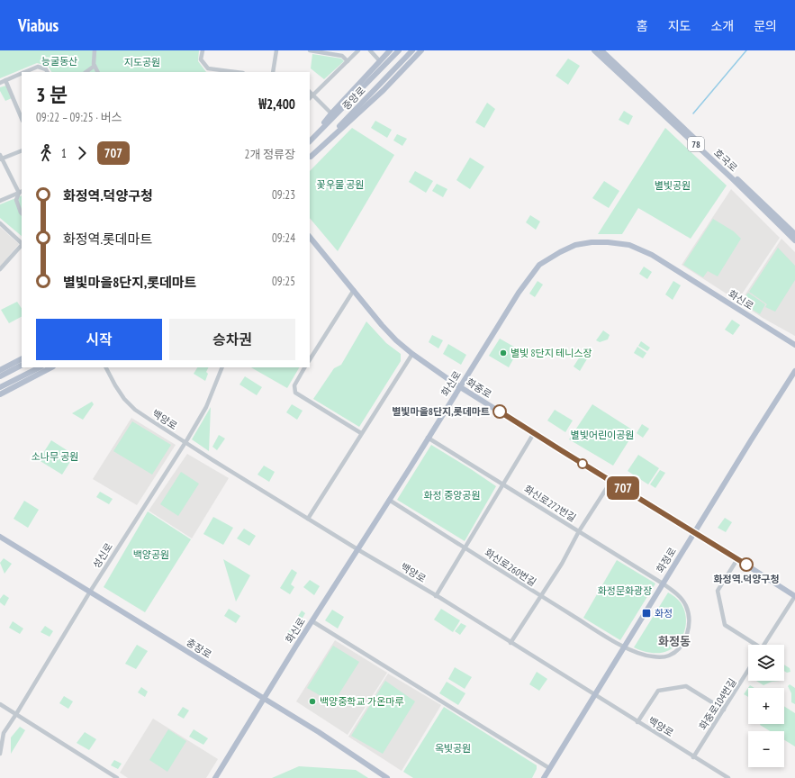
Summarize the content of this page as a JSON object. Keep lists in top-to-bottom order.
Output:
{
  "streets": {
    "main road": [
      "중앙로",
      "78",
      "호국로",
      "화신로",
      "화중로",
      "화정로",
      "충장로"
    ],
    "street": [
      "백양로",
      "화신로272번길",
      "성신로",
      "화신로260번길",
      "화중로104번길"
    ]
  },
  "crossings": [
    ["화신로", "화중로"],
    ["화신로", "백양로"],
    ["화신로", "화신로272번길"],
    ["화신로", "화신로260번길"],
    ["화신로", "충장로"],
    ["화중로", "화정로"],
    ["백양로", "성신로"],
    ["백양로", "화정로"],
    ["백양로", "화중로104번길"],
    ["화신로272번길", "화정로"],
    ["화신로272번길", "화신로260번길"],
    ["성신로", "충장로"],
    ["화정로", "화신로260번길"]
  ],
  "districts": ["화정동"],
  "parks": [
    "능굴동산",
    "지도공원",
    "꽃우물 공원",
    "별빛공원",
    "별빛어린이공원",
    "소나무 공원",
    "화정 중앙공원",
    "백양공원",
    "화정문화광장",
    "옥빛공원"
  ],
  "places": {
    "other": [
      "별빛 8단지 테니스장",
      "별빛마을8단지,롯데마트",
      "화정역.덕양구청",
      "백양중학교 가온마루"
    ],
    "transit": ["화정"]
  },
  "lines": ["bus line 707"],
  "page": {
    "header": "Viabus",
    "nav": [
      "홈",
      "지도",
      "소개",
      "문의"
    ],
    "on_map": "707",
    "heading": ["3 분", "09:22 – 09:25 · 버스", "₩2,400"],
    "legs": ["1", "707", "2개 정류장"],
    "list": [
      {
        "name": "화정역.덕양구청",
        "value": "09:23"
      },
      {
        "name": "화정역.롯데마트",
        "value": "09:24"
      },
      {
        "name": "별빛마을8단지,롯데마트",
        "value": "09:25"
      }
    ],
    "buttons": ["시작", "승차권"],
    "map_buttons": ["+", "−"]
  }
}
